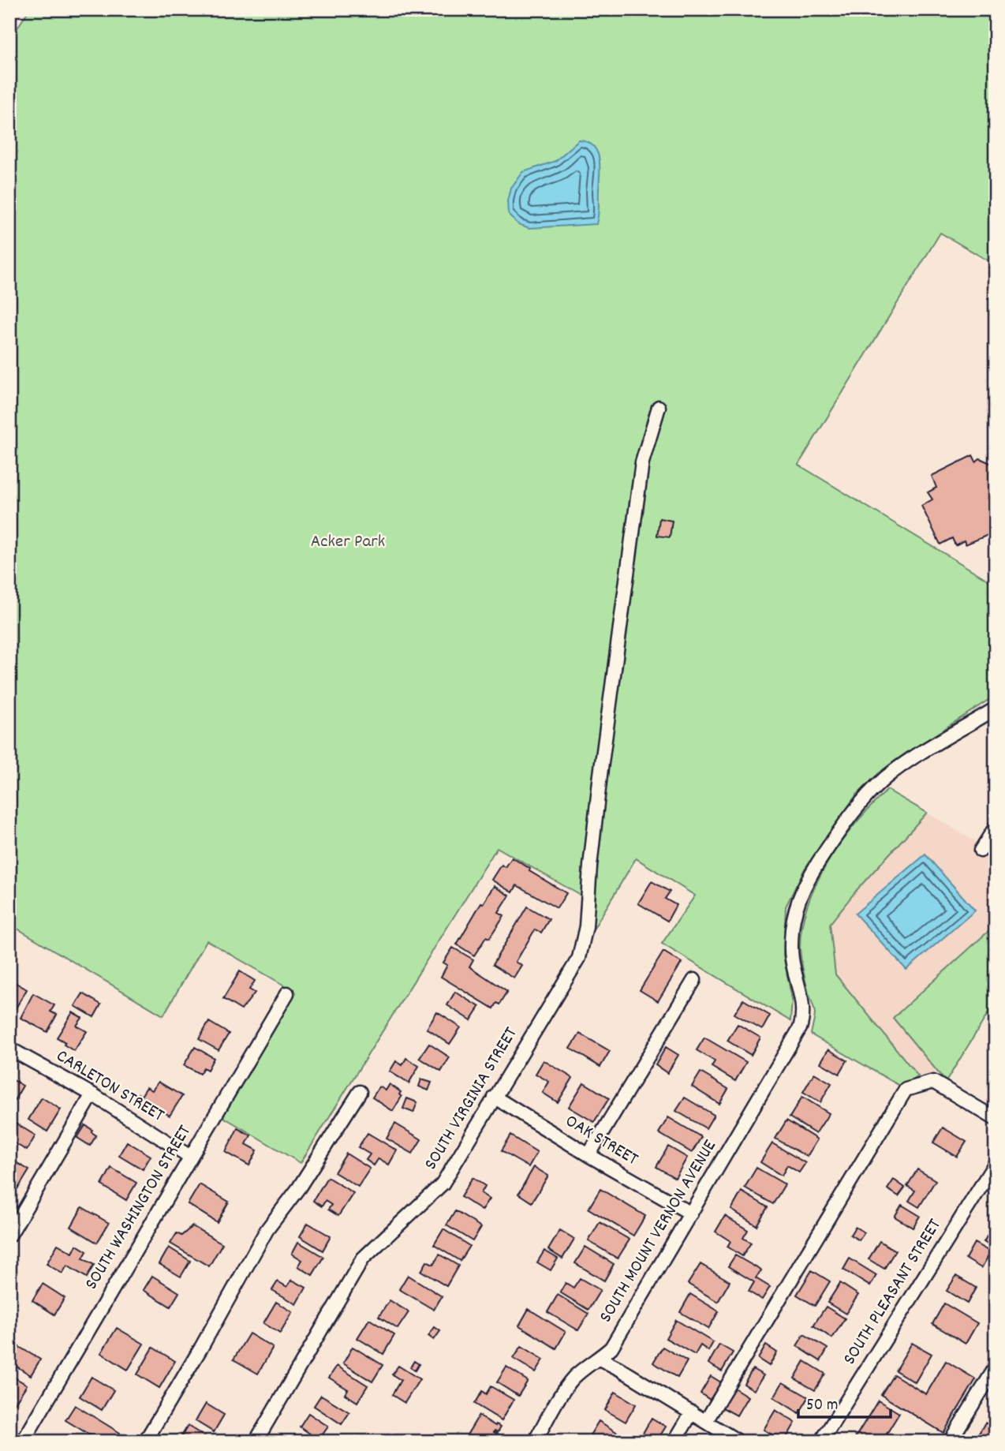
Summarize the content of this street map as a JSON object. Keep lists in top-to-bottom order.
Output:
{
  "streets": {
    "street": [
      "CARLETON STREET",
      "SOUTH VIRGINIA STREET",
      "OAK STREET",
      "SOUTH WASHINGTON STREET",
      "SOUTH MOUNT VERNON AVENUE",
      "SOUTH PLEASANT STREET"
    ]
  },
  "crossings": [
    ["CARLETON STREET", "SOUTH WASHINGTON STREET"],
    ["SOUTH VIRGINIA STREET", "OAK STREET"],
    ["OAK STREET", "SOUTH MOUNT VERNON AVENUE"]
  ],
  "parks": ["Acker Park"],
  "scale_bar": "50 m"
}
